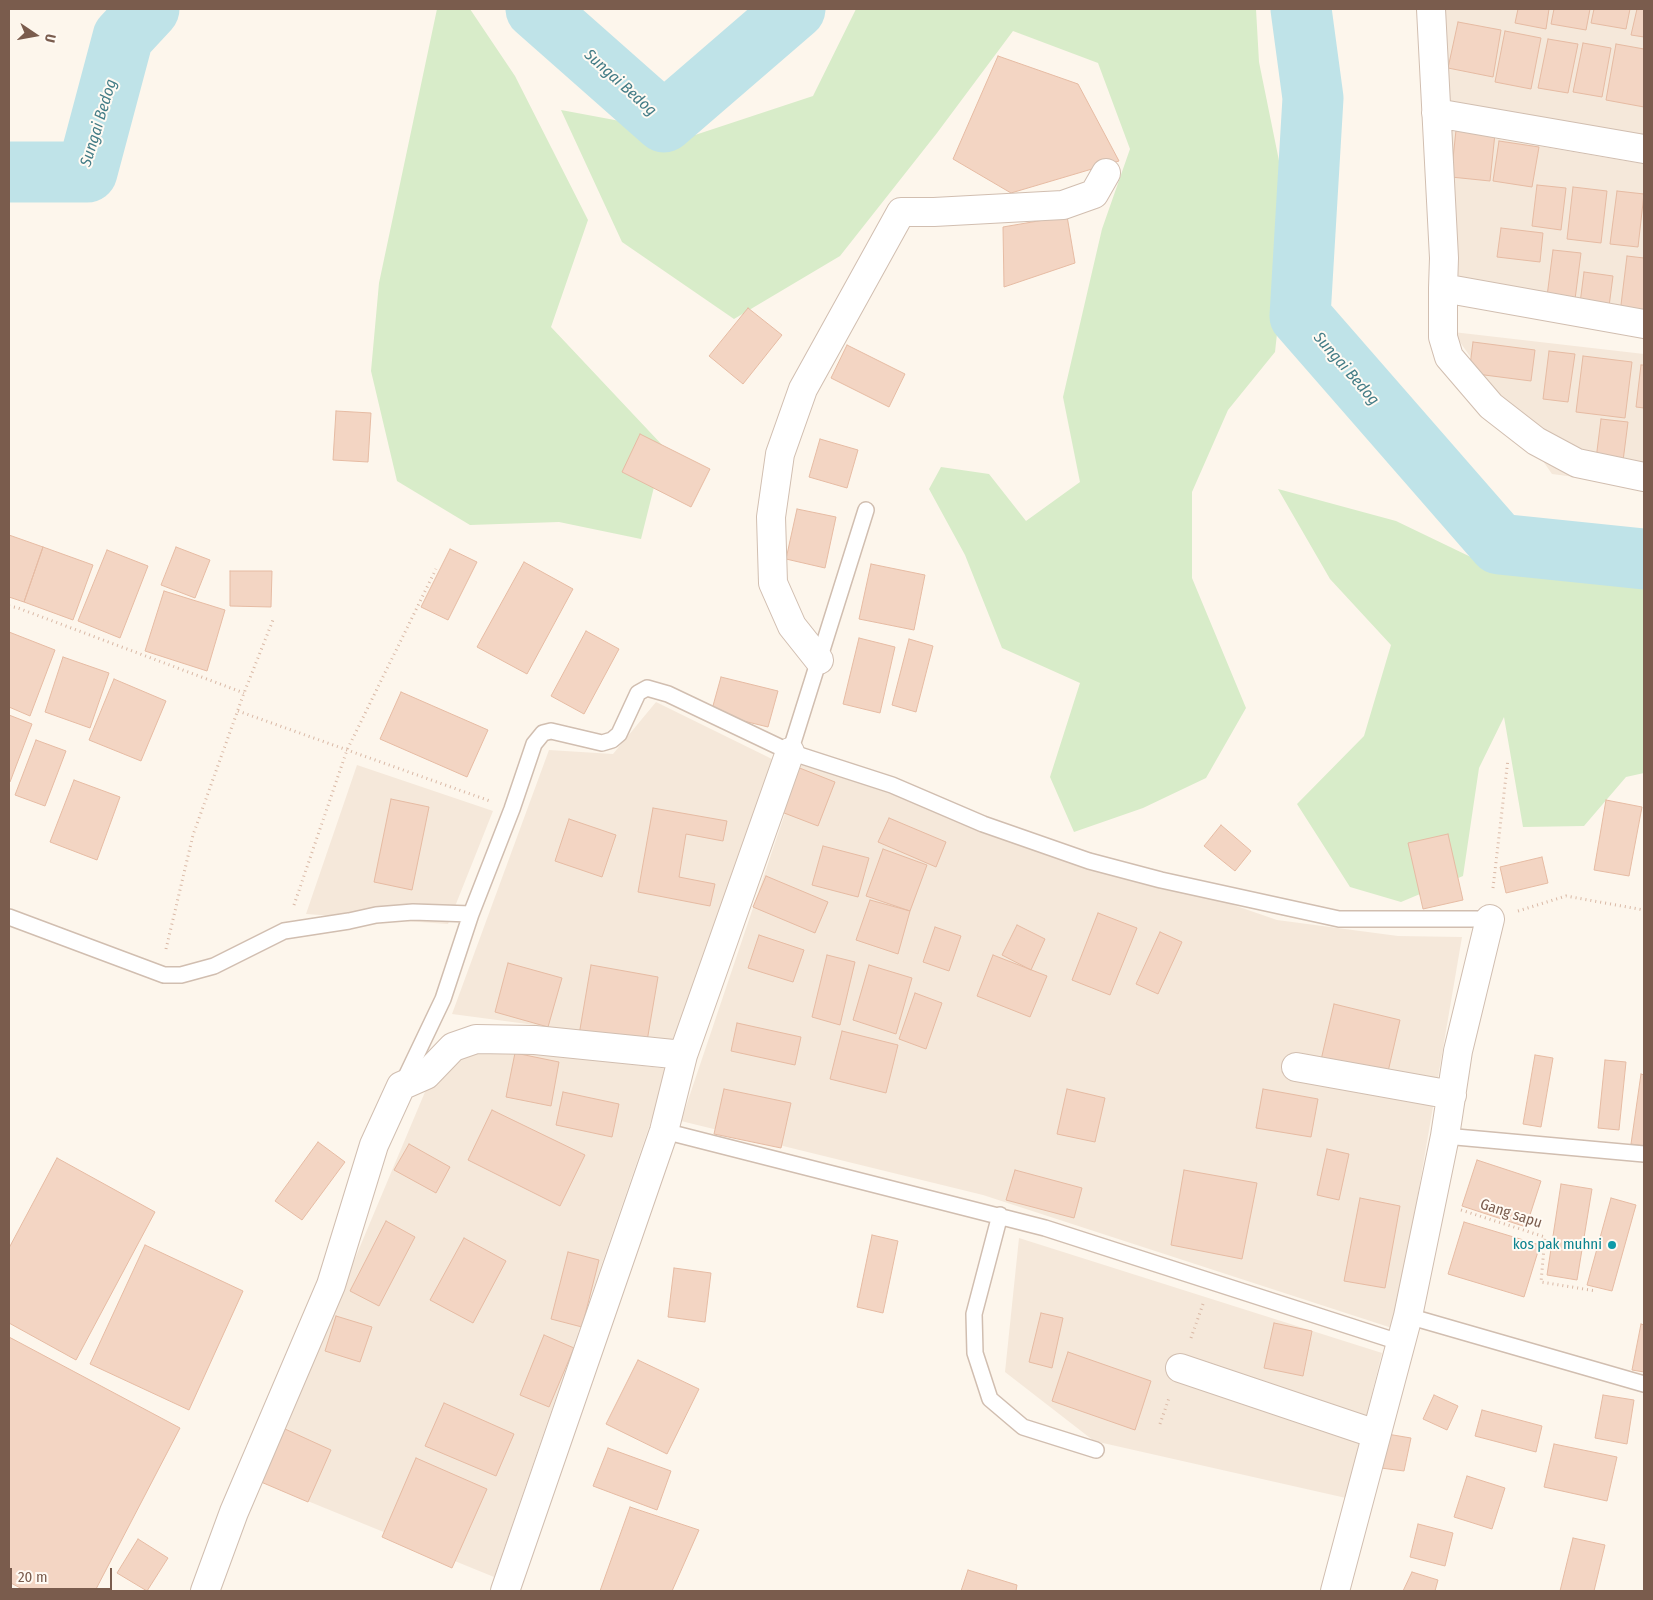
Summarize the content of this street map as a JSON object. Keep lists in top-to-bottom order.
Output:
{
  "streets": {
    "path": ["Gang sapu"]
  },
  "water": ["Sungai Bedog"],
  "places": ["kos pak muhni"],
  "scale_bar": "20 m",
  "north": "right"
}
